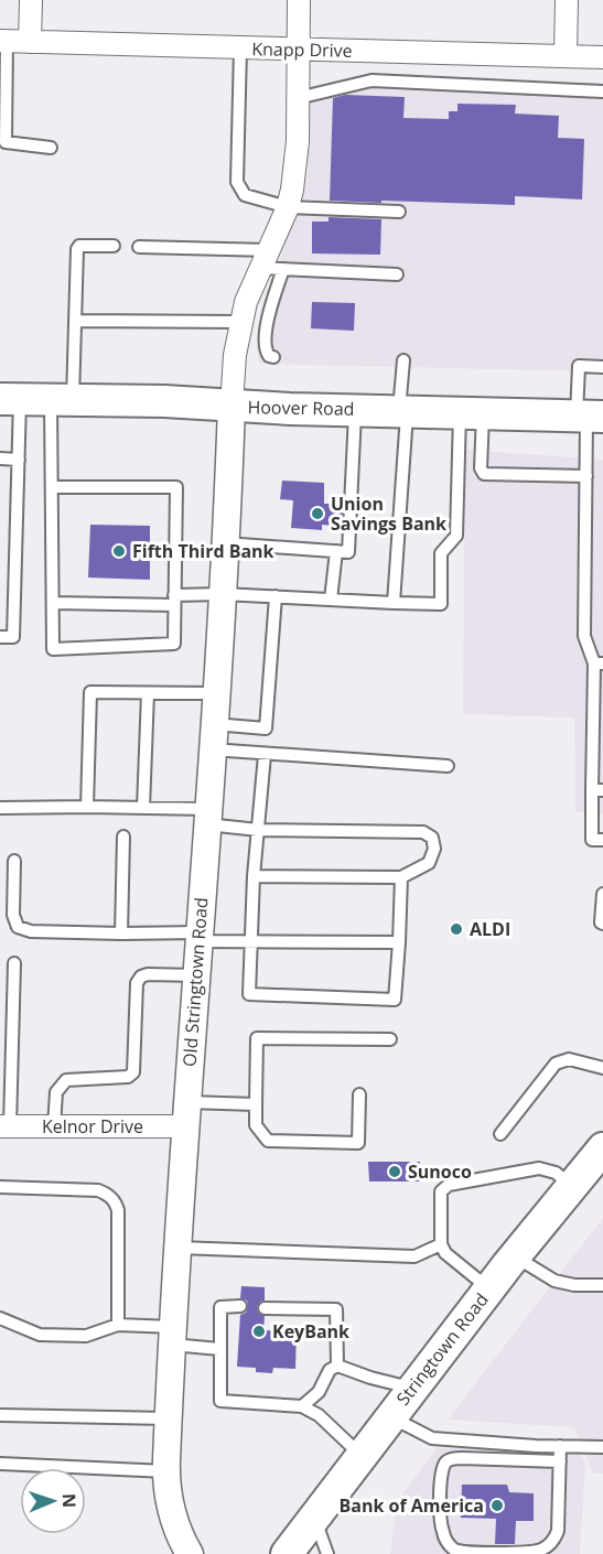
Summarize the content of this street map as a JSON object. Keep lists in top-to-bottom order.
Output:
{
  "streets": {
    "main road": ["Hoover Road", "Stringtown Road"],
    "street": ["Knapp Drive", "Old Stringtown Road", "Kelnor Drive"]
  },
  "crossings": [
    ["Hoover Road", "Old Stringtown Road"],
    ["Old Stringtown Road", "Kelnor Drive"]
  ],
  "places": [
    "Union Savings Bank",
    "Fifth Third Bank",
    "ALDI",
    "Sunoco",
    "KeyBank",
    "Bank of America"
  ],
  "north": "right"
}
